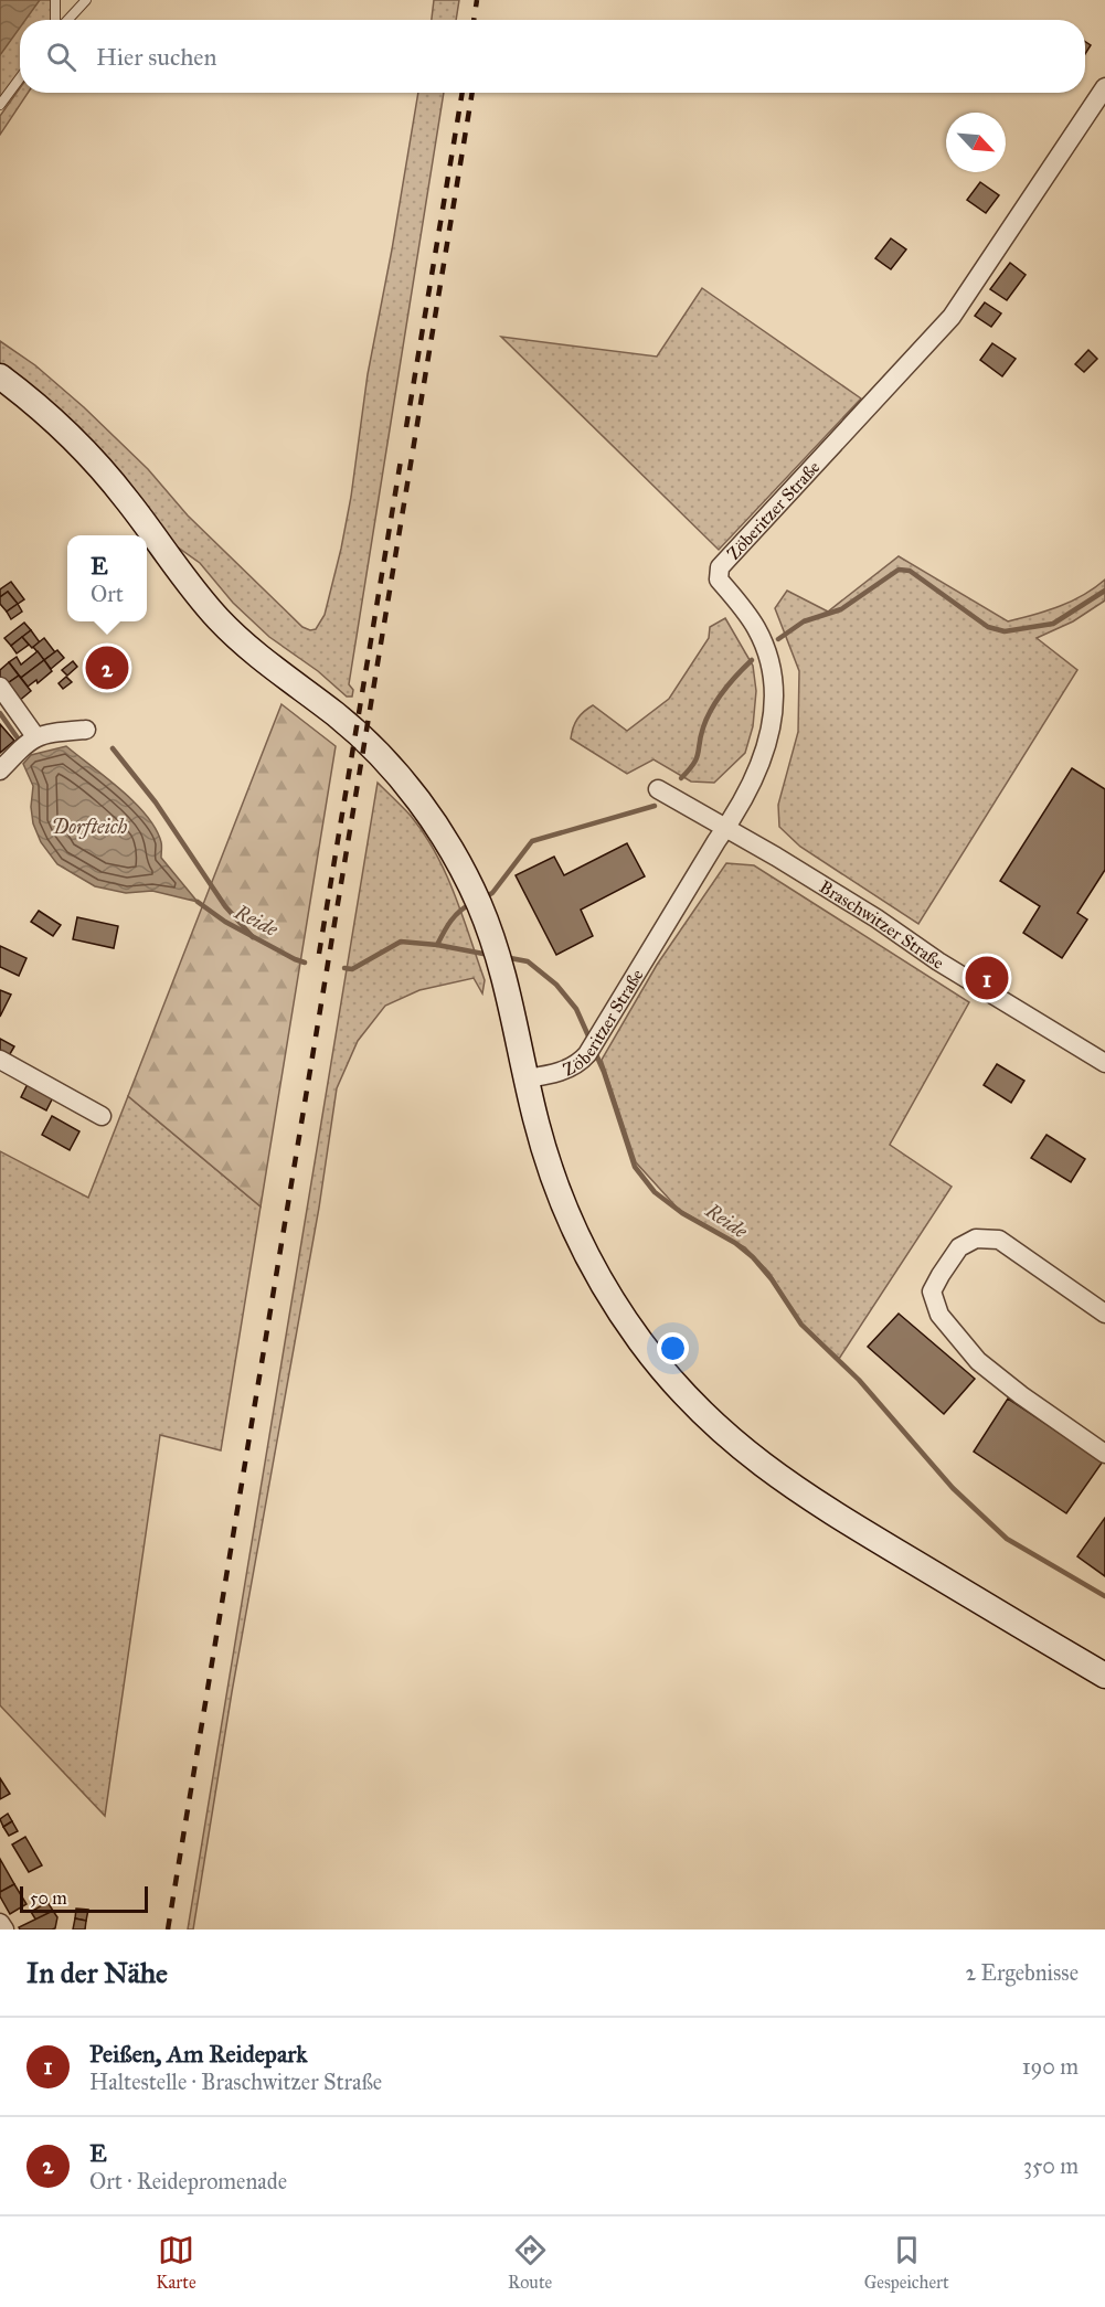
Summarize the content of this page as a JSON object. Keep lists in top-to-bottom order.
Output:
{
  "streets": {
    "street": ["Zöberitzer Straße", "Braschwitzer Straße"]
  },
  "crossings": [
    ["Zöberitzer Straße", "Braschwitzer Straße"]
  ],
  "water": ["Dorfteich", "Reide"],
  "scale_bar": "50 m",
  "north": "bottom right",
  "page": {
    "search": "Hier suchen",
    "popup": ["E", "Ort"],
    "pins": ["2", "1"],
    "scale": "50 m",
    "heading": ["In der Nähe", "2 Ergebnisse"],
    "list": [
      {
        "mark": "1",
        "name": "Peißen, Am Reidepark",
        "note": "Haltestelle · Braschwitzer Straße",
        "value": "190 m"
      },
      {
        "mark": "2",
        "name": "E",
        "note": "Ort · Reidepromenade",
        "value": "350 m"
      }
    ],
    "nav": ["Karte", "Route", "Gespeichert"]
  }
}
